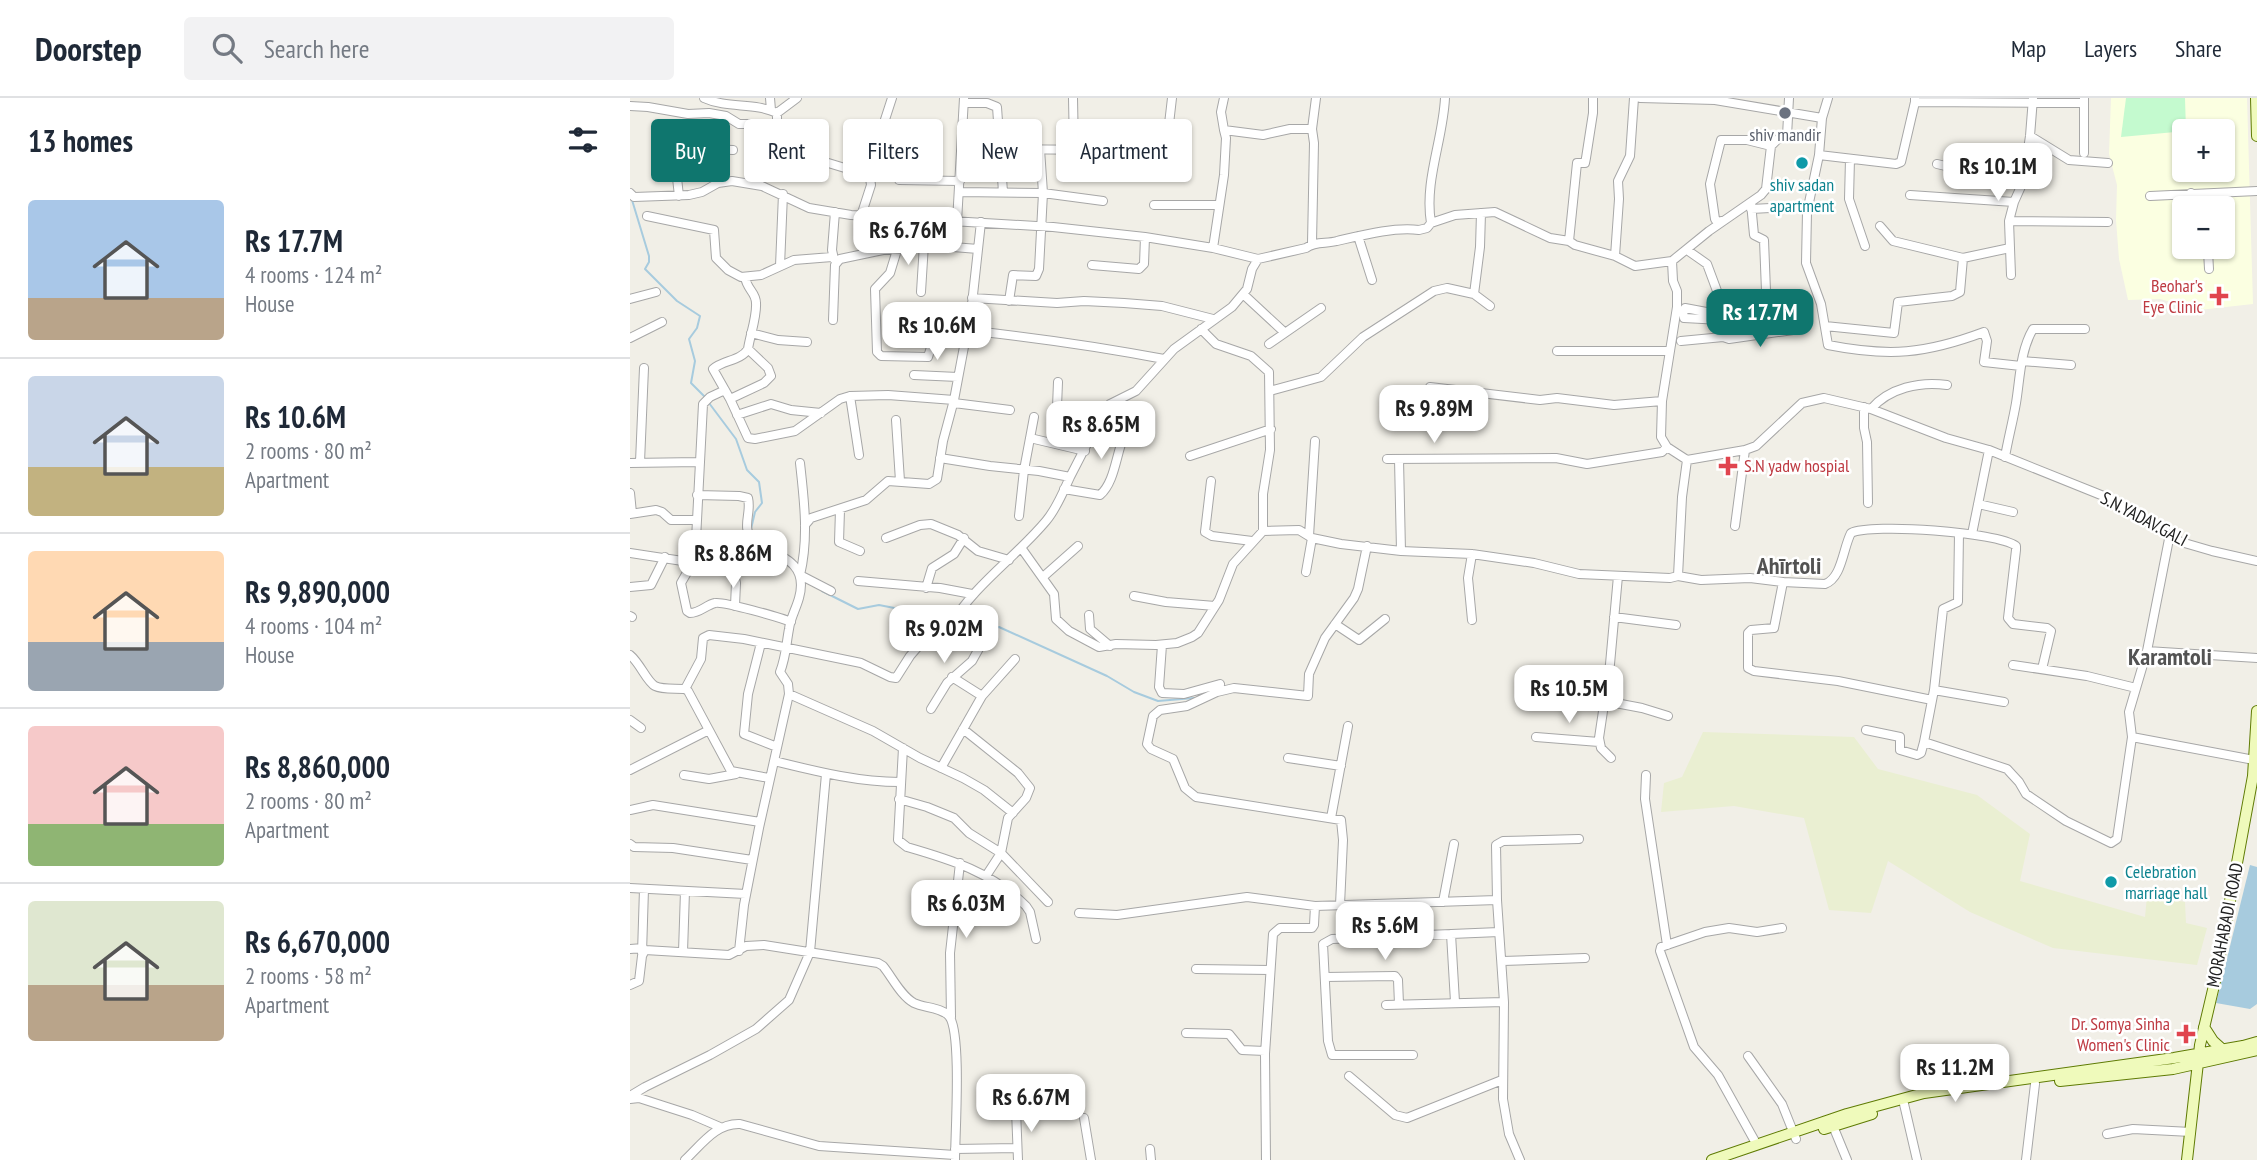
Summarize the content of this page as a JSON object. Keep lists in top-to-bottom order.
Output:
{
  "streets": {
    "main road": ["MORAHABADI ROAD"],
    "street": ["S.N.YADAV.GALI"]
  },
  "districts": ["Ahīrtoli", "Karamtoli"],
  "places": {
    "other": ["shiv mandir", "shiv sadan apartment", "Celebration marriage hall"],
    "health": ["Beohar's Eye Clinic", "S.N yadw hospial", "Dr. Somya Sinha Women's Clinic"]
  },
  "page": {
    "header": "Doorstep",
    "search": "Search here",
    "nav": ["Map", "Layers", "Share"],
    "heading": "13 homes",
    "map_buttons": ["+", "−"],
    "chip": [
      "Buy",
      "Rent",
      "Filters",
      "New",
      "Apartment"
    ],
    "price": [
      "Rs 10.1M",
      "Rs 6.76M",
      "Rs 17.7M",
      "Rs 10.6M",
      "Rs 9.89M",
      "Rs 8.65M",
      "Rs 8.86M",
      "Rs 9.02M",
      "Rs 10.5M",
      "Rs 6.03M",
      "Rs 5.6M",
      "Rs 11.2M",
      "Rs 6.67M"
    ],
    "list": [
      {
        "name": "Rs 17.7M",
        "note": "4 rooms · 124 m² · House"
      },
      {
        "name": "Rs 10.6M",
        "note": "2 rooms · 80 m² · Apartment"
      },
      {
        "name": "Rs 9,890,000",
        "note": "4 rooms · 104 m² · House"
      },
      {
        "name": "Rs 8,860,000",
        "note": "2 rooms · 80 m² · Apartment"
      },
      {
        "name": "Rs 6,670,000",
        "note": "2 rooms · 58 m² · Apartment"
      }
    ]
  }
}
